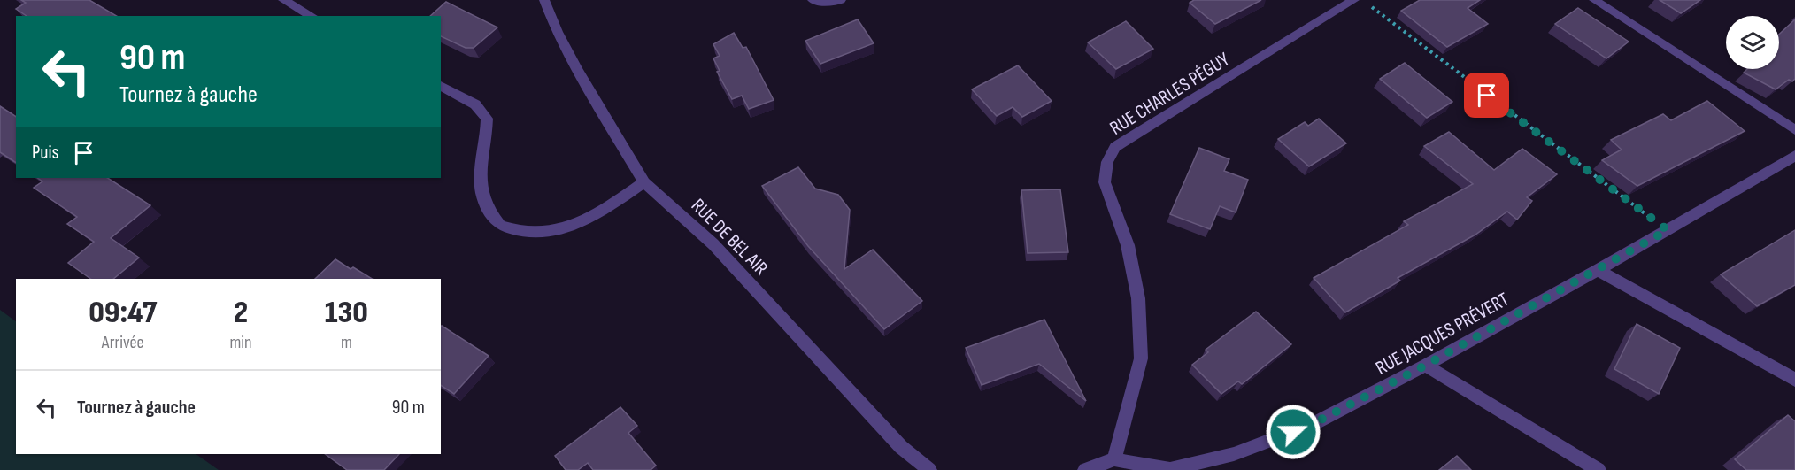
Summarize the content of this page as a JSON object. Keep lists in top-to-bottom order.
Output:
{
  "streets": {
    "street": ["RUE CHARLES PÉGUY", "RUE DE BEL AIR", "RUE JACQUES PRÉVERT"]
  },
  "crossings": [
    ["RUE CHARLES PÉGUY", "RUE JACQUES PRÉVERT"]
  ],
  "page": {
    "turn": ["90 m", "Tournez à gauche"],
    "then": "Puis",
    "eta": [
      "09:47",
      "Arrivée",
      "2",
      "min",
      "130",
      "m"
    ],
    "list": [
      {
        "name": "Tournez à gauche",
        "value": "90 m"
      }
    ]
  }
}
